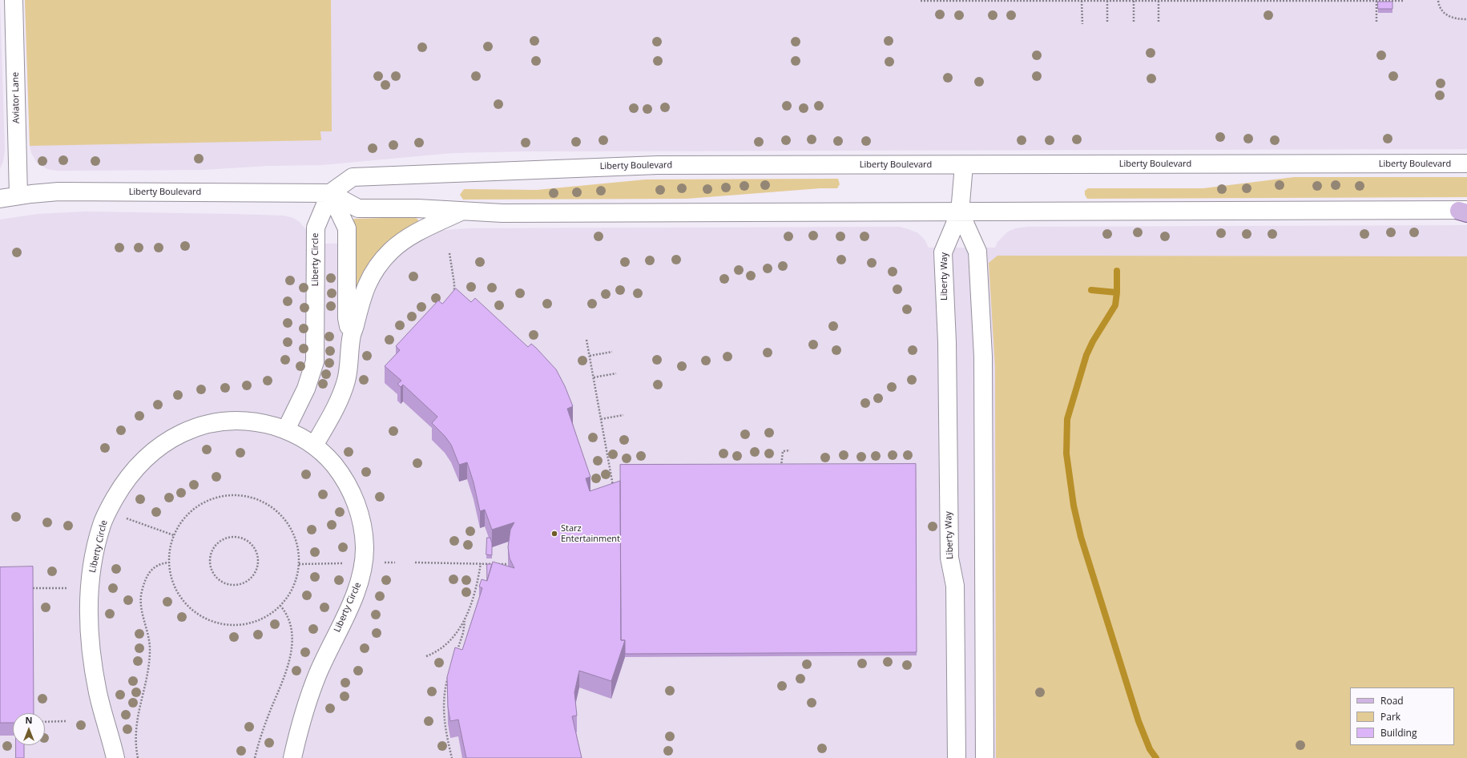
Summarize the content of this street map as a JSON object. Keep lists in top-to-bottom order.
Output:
{
  "streets": {
    "street": [
      "Aviator Lane",
      "Liberty Boulevard",
      "Liberty Circle",
      "Liberty Way"
    ]
  },
  "crossings": [
    ["Aviator Lane", "Liberty Boulevard"],
    ["Liberty Boulevard", "Liberty Circle"],
    ["Liberty Boulevard", "Liberty Way"]
  ],
  "places": ["Starz Entertainment"],
  "legend": ["Road", "Park", "Building"],
  "north": "top"
}
